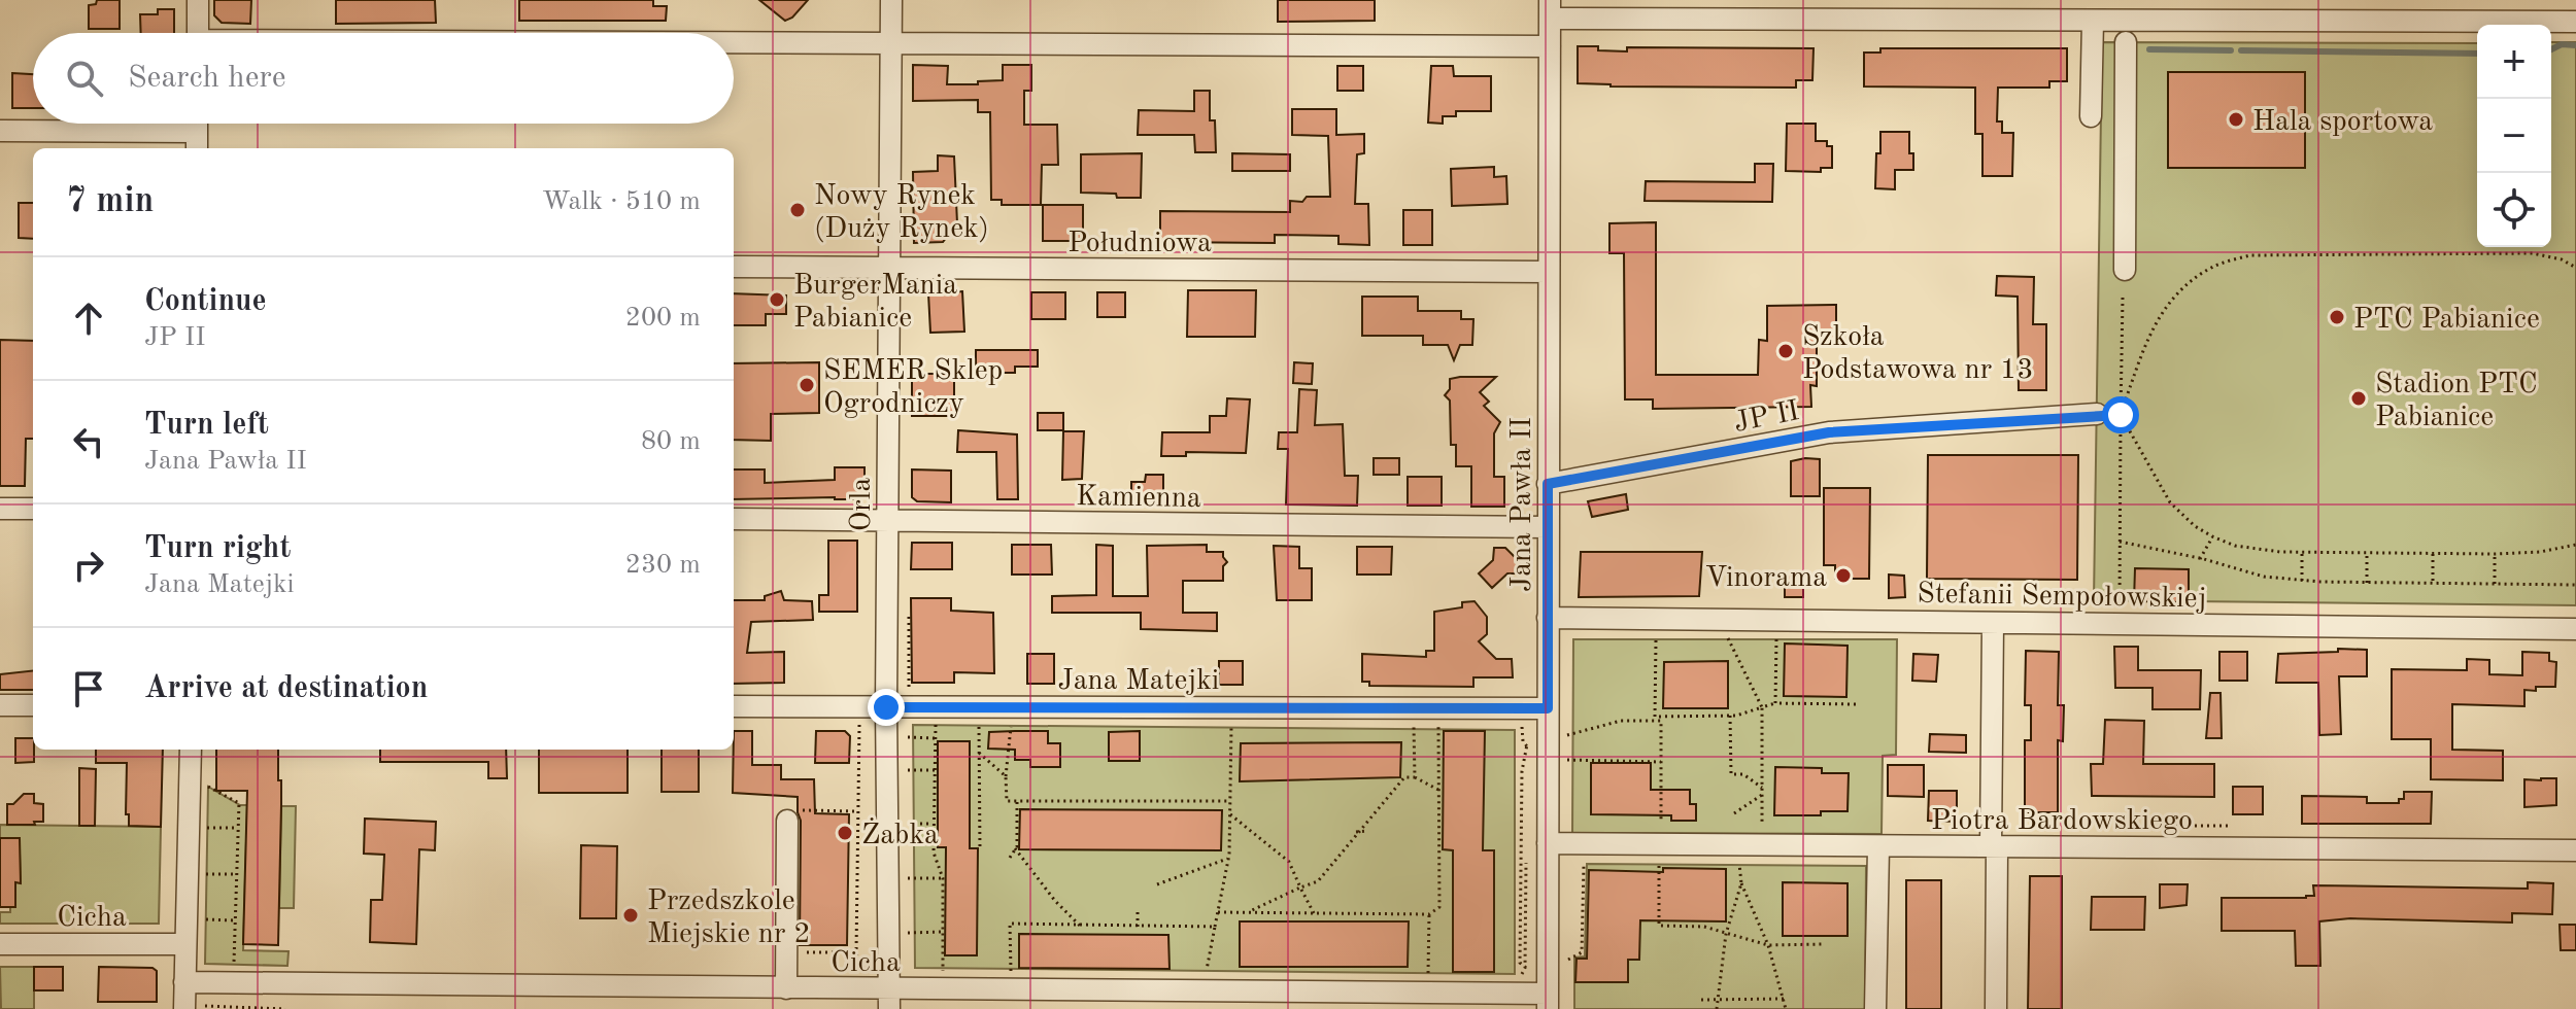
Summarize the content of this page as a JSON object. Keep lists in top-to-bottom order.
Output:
{
  "streets": {
    "street": [
      "Południowa",
      "JP II",
      "Kamienna",
      "Orla",
      "Jana Pawła II",
      "Stefanii Sempołowskiej",
      "Jana Matejki",
      "Piotra Bardowskiego",
      "Cicha"
    ]
  },
  "crossings": [
    ["Południowa", "Orla"],
    ["Południowa", "Jana Pawła II"],
    ["JP II", "Jana Pawła II"],
    ["Kamienna", "Orla"],
    ["Kamienna", "Jana Pawła II"],
    ["Orla", "Jana Matejki"],
    ["Orla", "Cicha"],
    ["Jana Pawła II", "Stefanii Sempołowskiej"],
    ["Jana Pawła II", "Jana Matejki"],
    ["Jana Pawła II", "Piotra Bardowskiego"],
    ["Jana Pawła II", "Cicha"]
  ],
  "places": [
    "Hala sportowa",
    "Nowy Rynek (Duży Rynek)",
    "BurgerMania Pabianice",
    "PTC Pabianice",
    "Szkoła Podstawowa nr 13",
    "SEMER Sklep Ogrodniczy",
    "Stadion PTC Pabianice",
    "Vinorama",
    "Żabka",
    "Przedszkole Miejskie nr 2"
  ],
  "page": {
    "map_buttons": ["+", "−"],
    "search": "Search here",
    "heading": ["7 min", "Walk · 510 m"],
    "list": [
      ["Continue", "JP II", "200 m"],
      ["Turn left", "Jana Pawła II", "80 m"],
      ["Turn right", "Jana Matejki", "230 m"],
      "Arrive at destination"
    ]
  }
}
